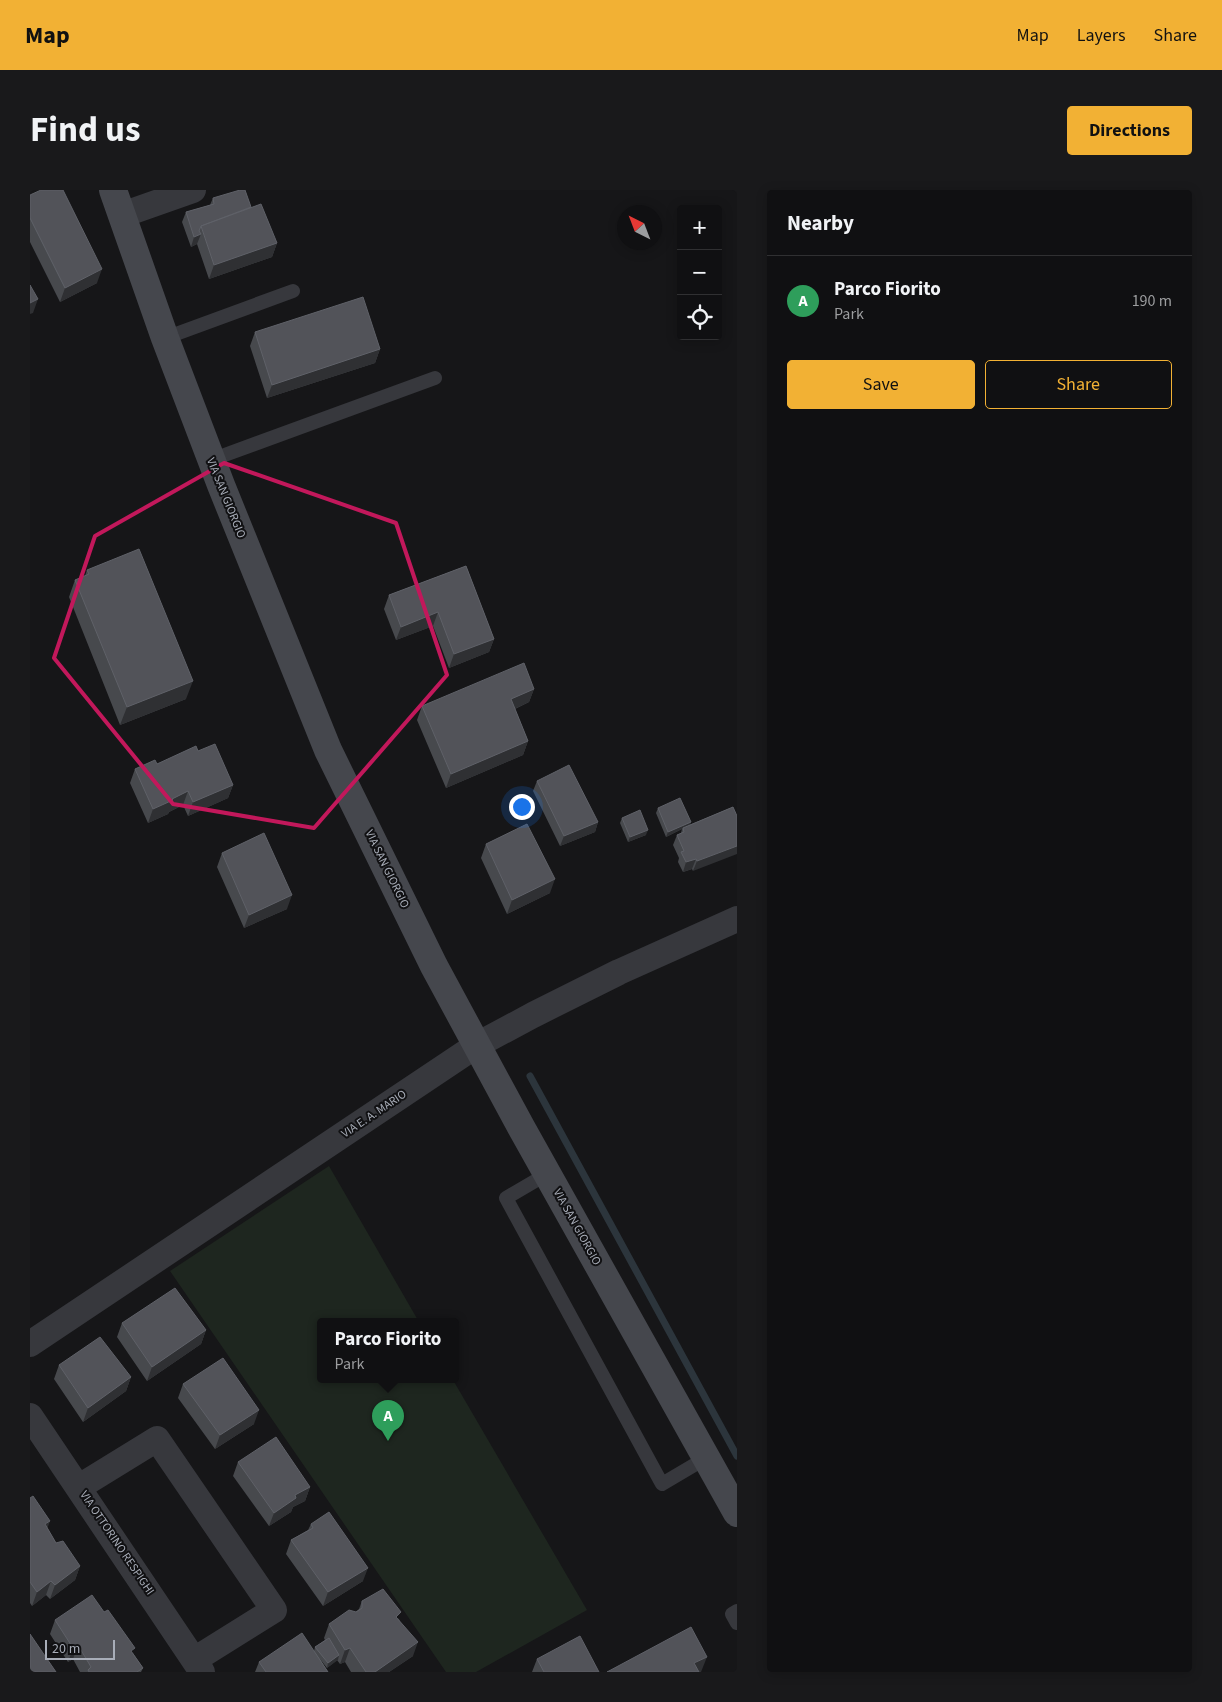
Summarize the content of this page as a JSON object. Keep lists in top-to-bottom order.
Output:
{
  "streets": {
    "street": ["VIA SAN GIORGIO", "VIA E. A. MARIO", "VIA OTTORINO RESPIGHI"]
  },
  "crossings": [
    ["VIA SAN GIORGIO", "VIA E. A. MARIO"]
  ],
  "scale_bar": "20 m",
  "north": "top left",
  "page": {
    "header": "Map",
    "nav": ["Map", "Layers", "Share"],
    "title": "Find us",
    "buttons": [
      "Directions",
      ["Save", "Share"]
    ],
    "heading": "Nearby",
    "map_buttons": ["+", "−"],
    "list": [
      {
        "mark": "A",
        "name": "Parco Fiorito",
        "note": "Park",
        "value": "190 m"
      }
    ],
    "popup": ["Parco Fiorito", "Park"],
    "pins": "A",
    "scale": "20 m"
  }
}
